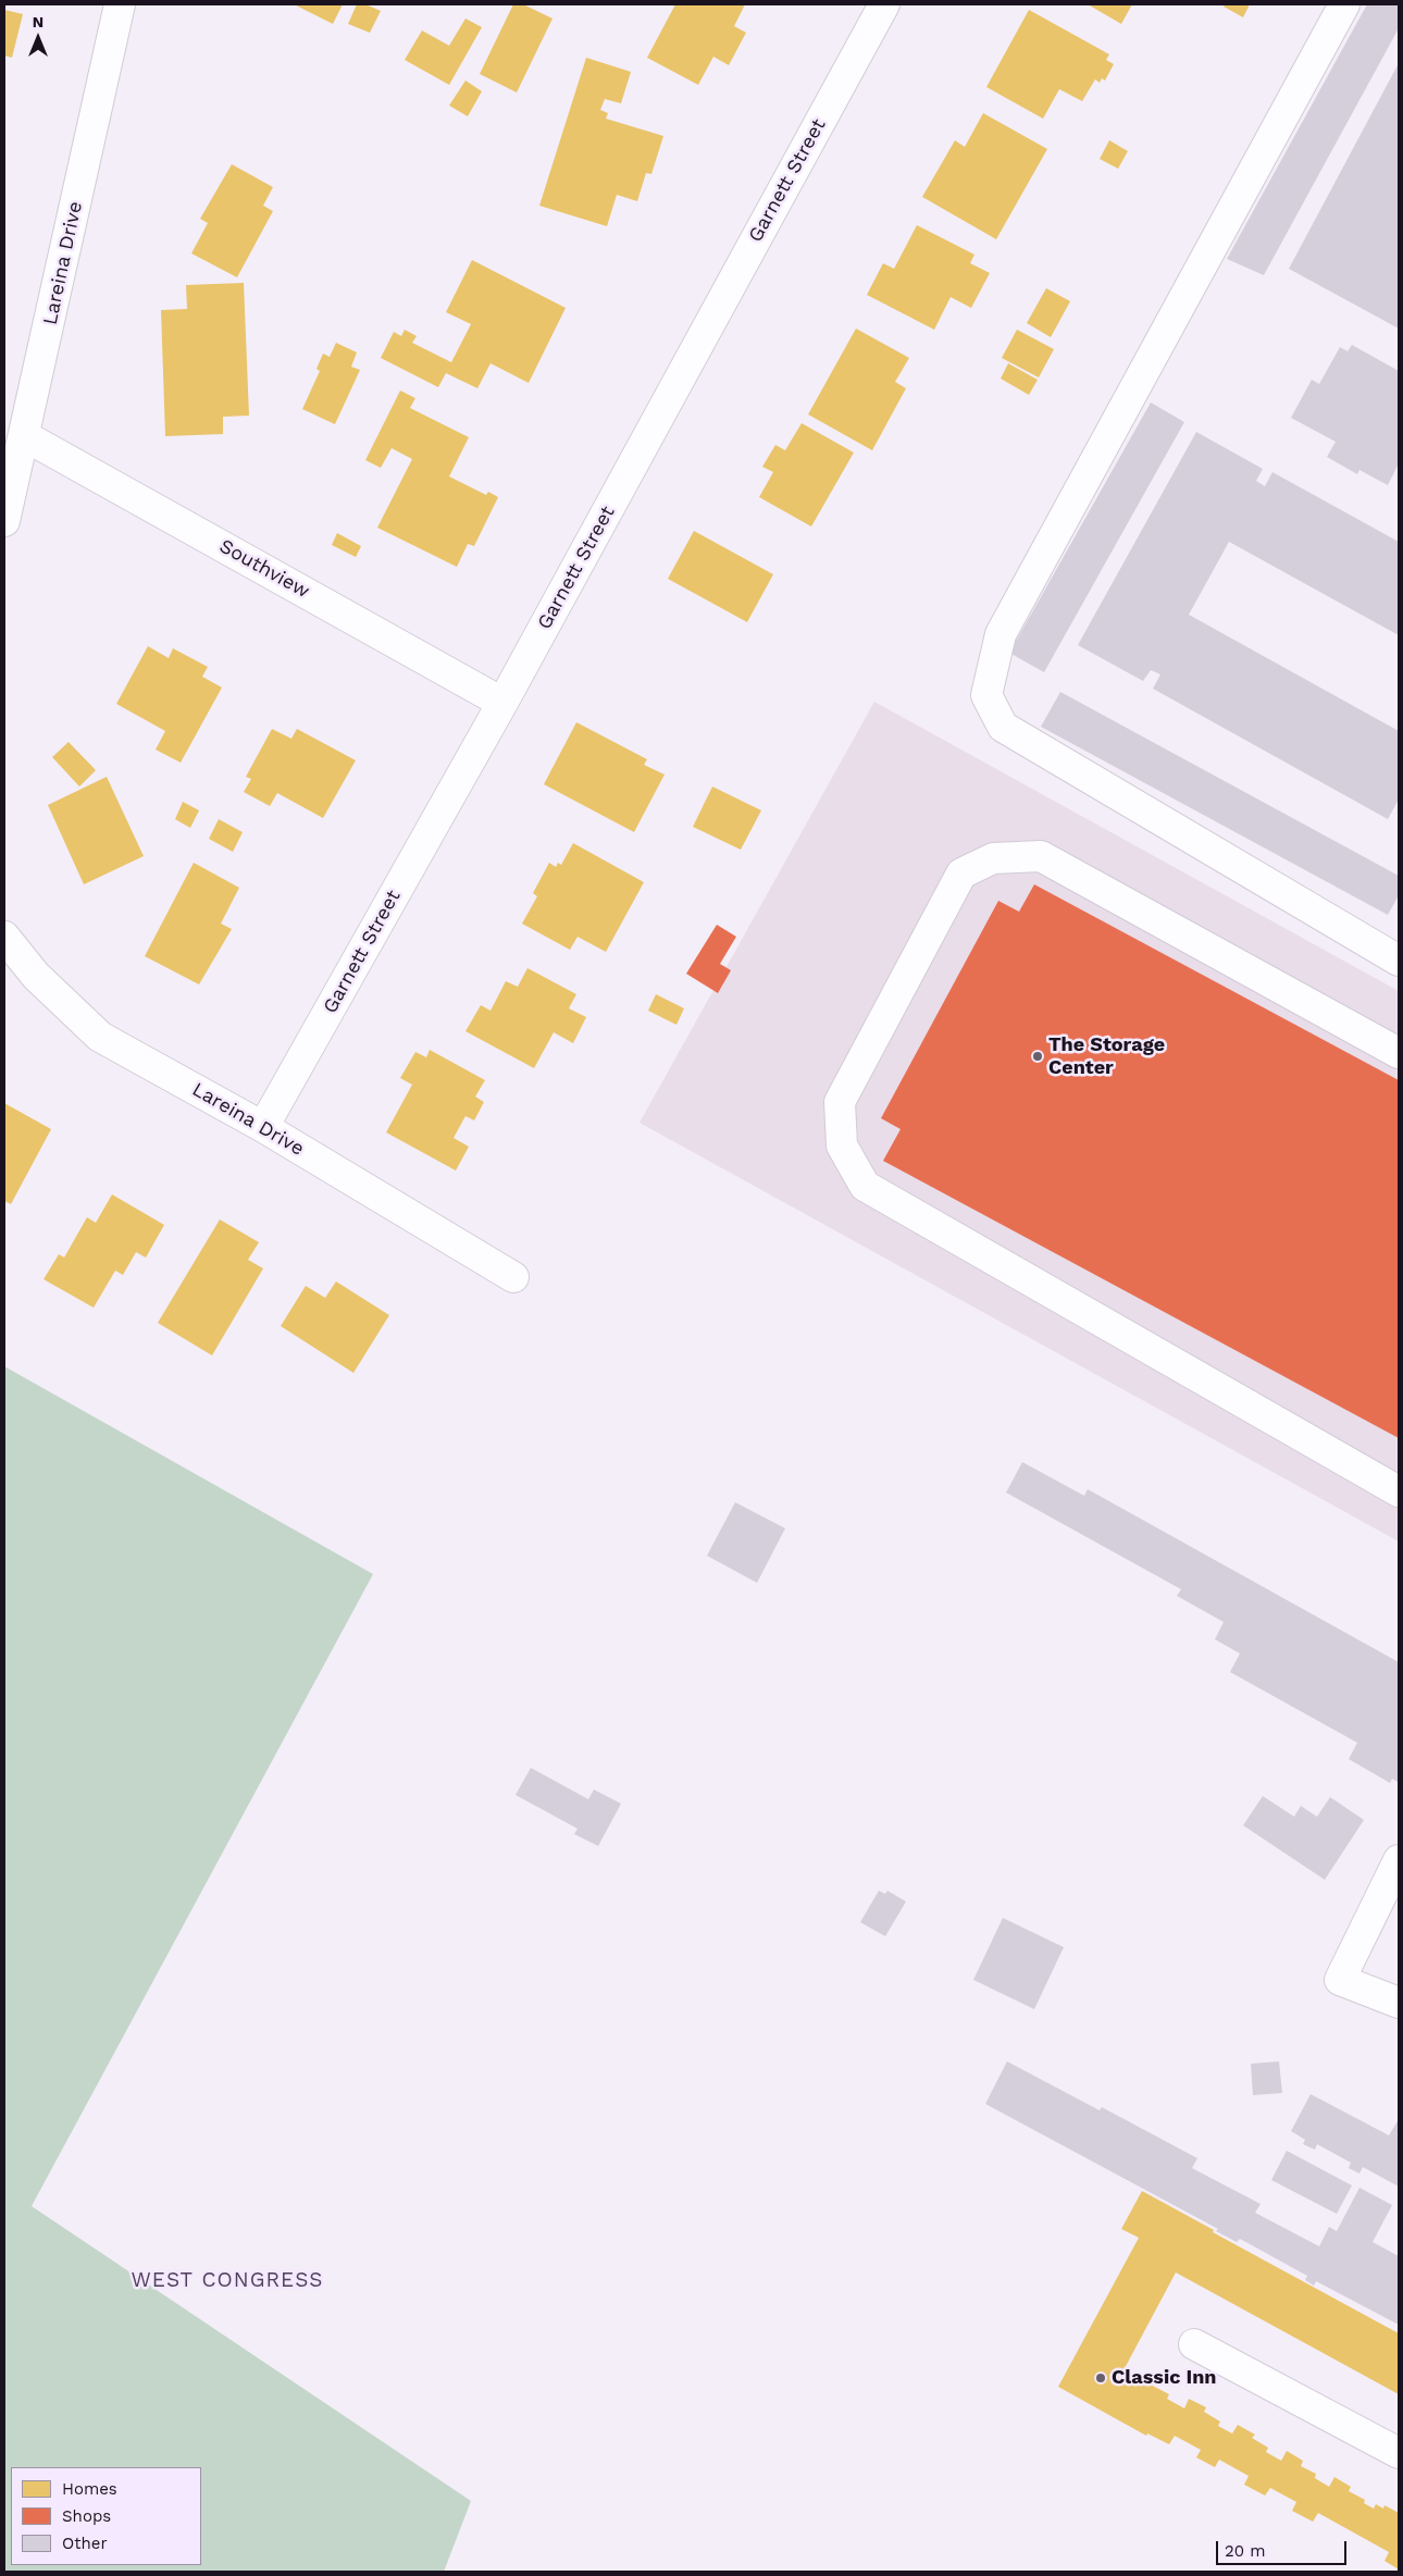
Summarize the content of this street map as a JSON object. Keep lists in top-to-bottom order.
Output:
{
  "streets": {
    "street": ["Garnett Street", "Lareina Drive", "Southview"]
  },
  "crossings": [
    ["Garnett Street", "Lareina Drive"],
    ["Garnett Street", "Southview"],
    ["Lareina Drive", "Southview"]
  ],
  "districts": ["WEST CONGRESS"],
  "places": ["The Storage Center", "Classic Inn"],
  "legend": ["Homes", "Shops", "Other"],
  "scale_bar": "20 m",
  "north": "top"
}
